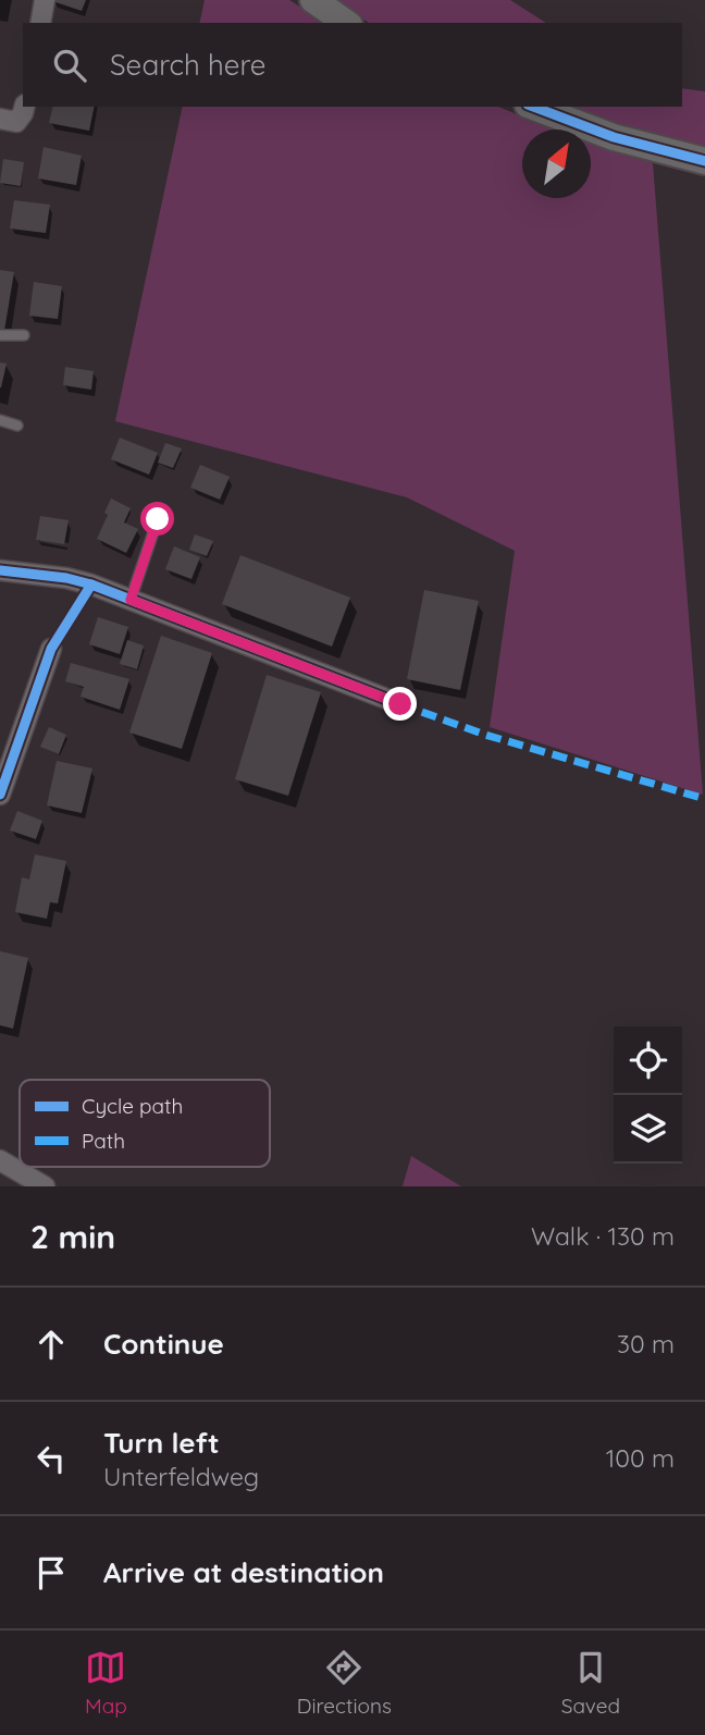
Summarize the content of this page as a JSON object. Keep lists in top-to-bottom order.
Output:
{
  "legend": ["Cycle path", "Path"],
  "north": "top right",
  "page": {
    "search": "Search here",
    "heading": ["2 min", "Walk · 130 m"],
    "list": [
      ["Continue", "30 m"],
      ["Turn left", "Unterfeldweg", "100 m"],
      "Arrive at destination"
    ],
    "nav": ["Map", "Directions", "Saved"]
  }
}
